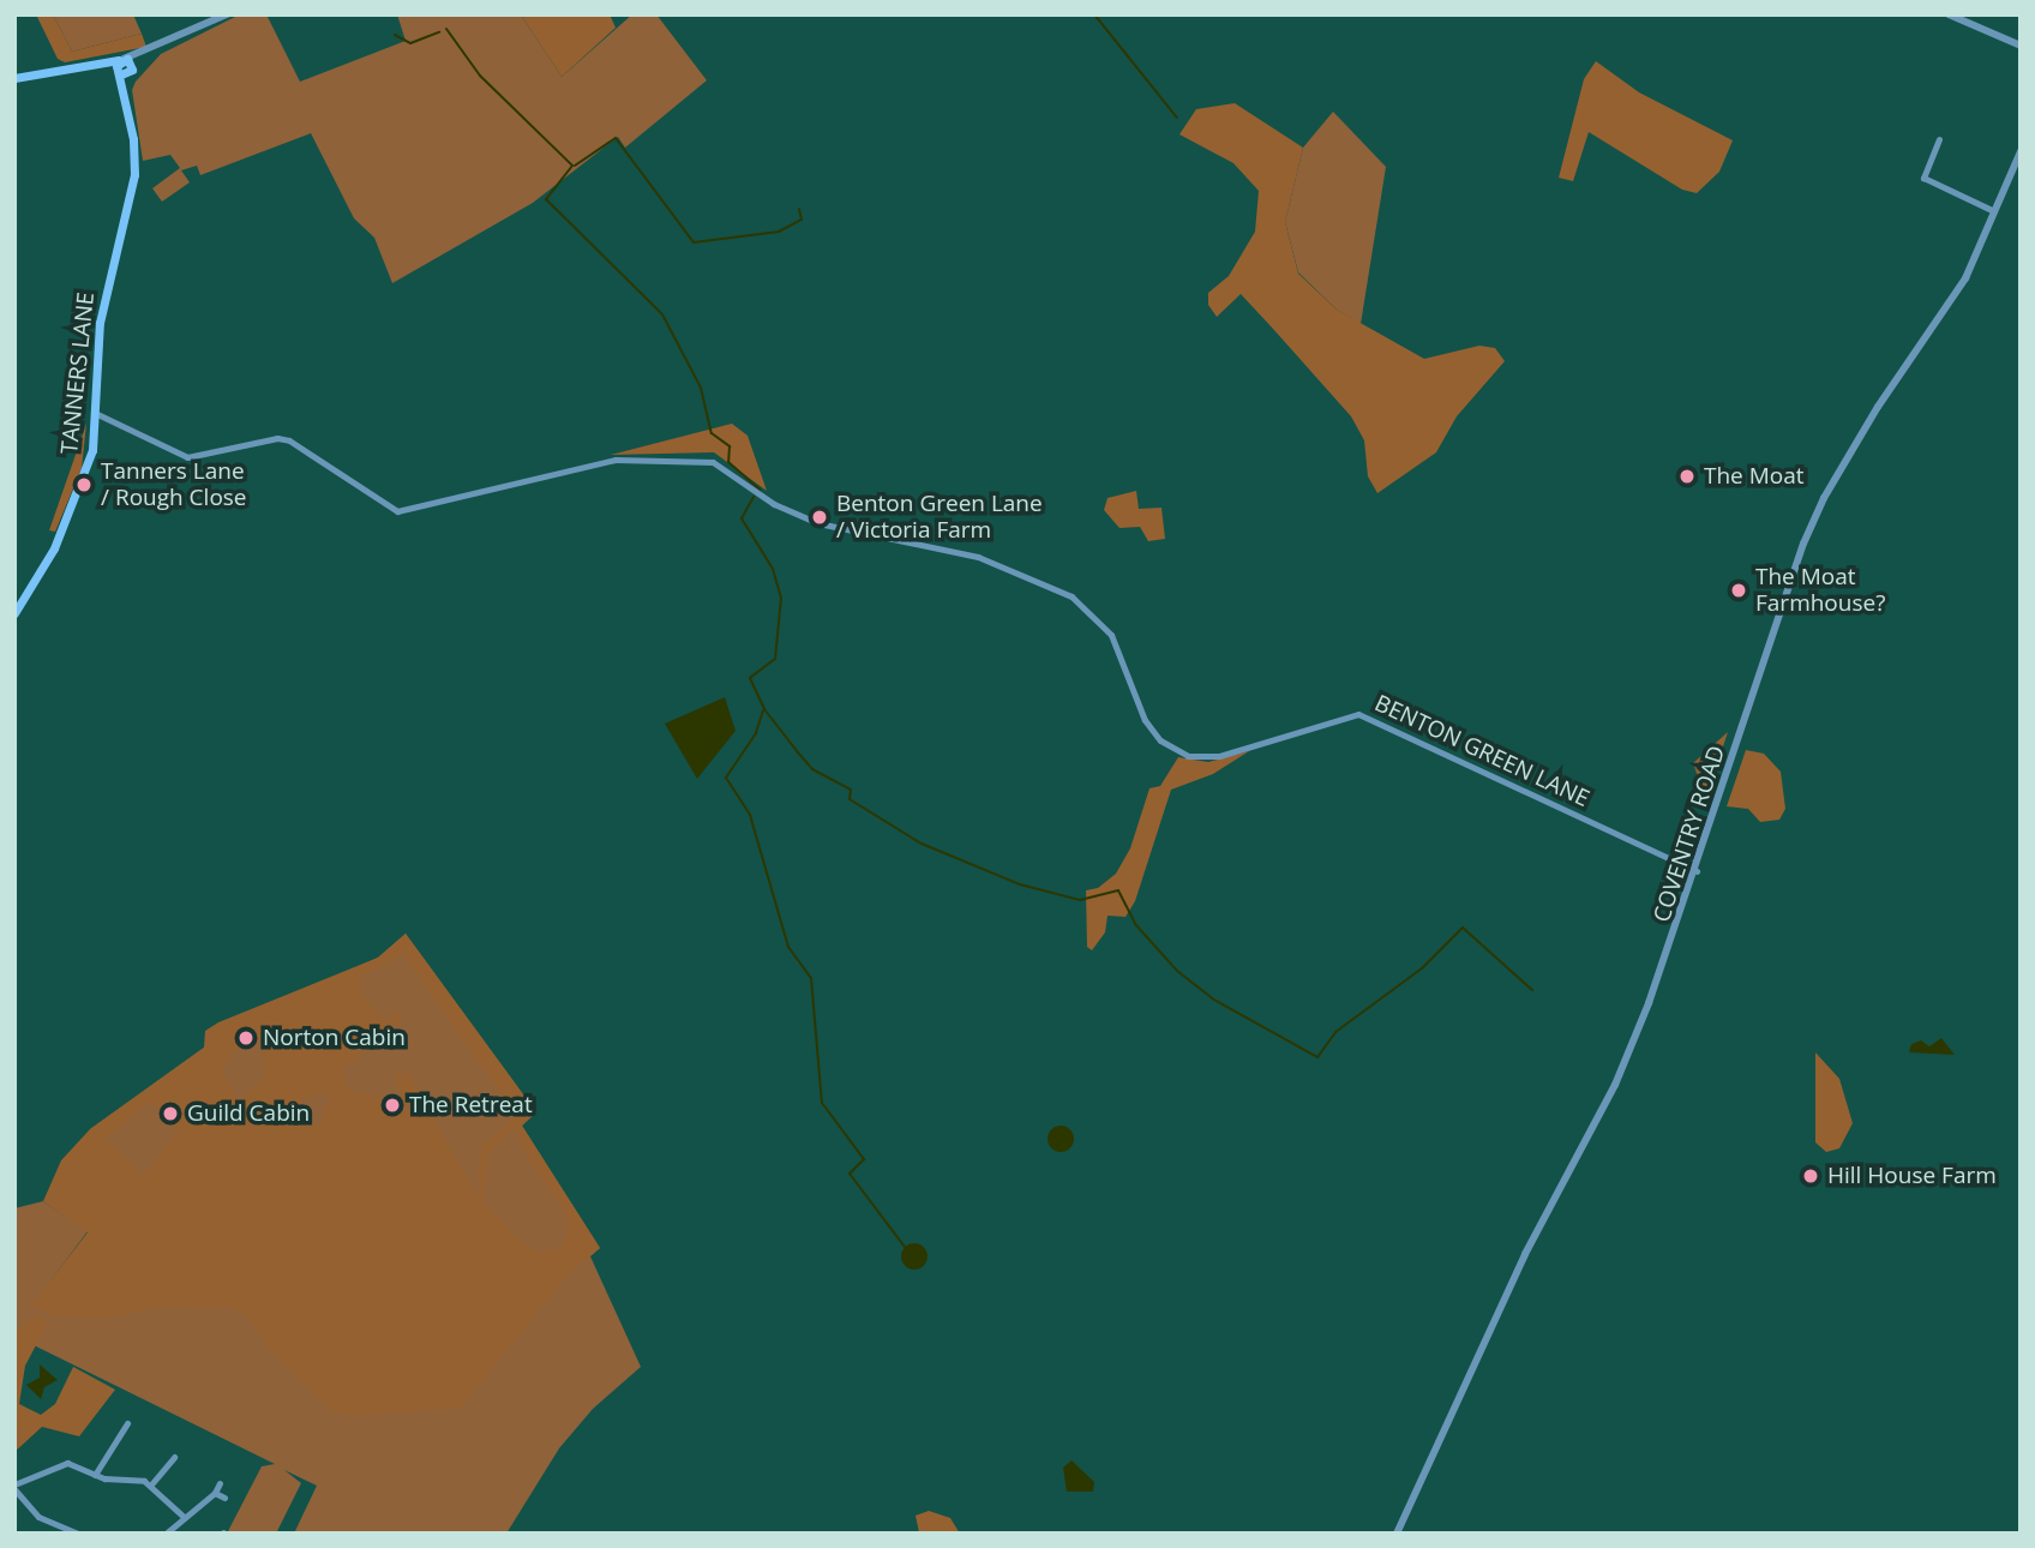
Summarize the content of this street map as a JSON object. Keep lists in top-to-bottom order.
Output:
{
  "streets": {
    "main road": ["TANNERS LANE"],
    "street": ["BENTON GREEN LANE", "COVENTRY ROAD"]
  },
  "crossings": [
    ["TANNERS LANE", "BENTON GREEN LANE"],
    ["BENTON GREEN LANE", "COVENTRY ROAD"]
  ],
  "places": [
    "The Moat",
    "Tanners Lane / Rough Close",
    "Benton Green Lane / Victoria Farm",
    "The Moat Farmhouse?",
    "Norton Cabin",
    "The Retreat",
    "Guild Cabin",
    "Hill House Farm"
  ]
}
